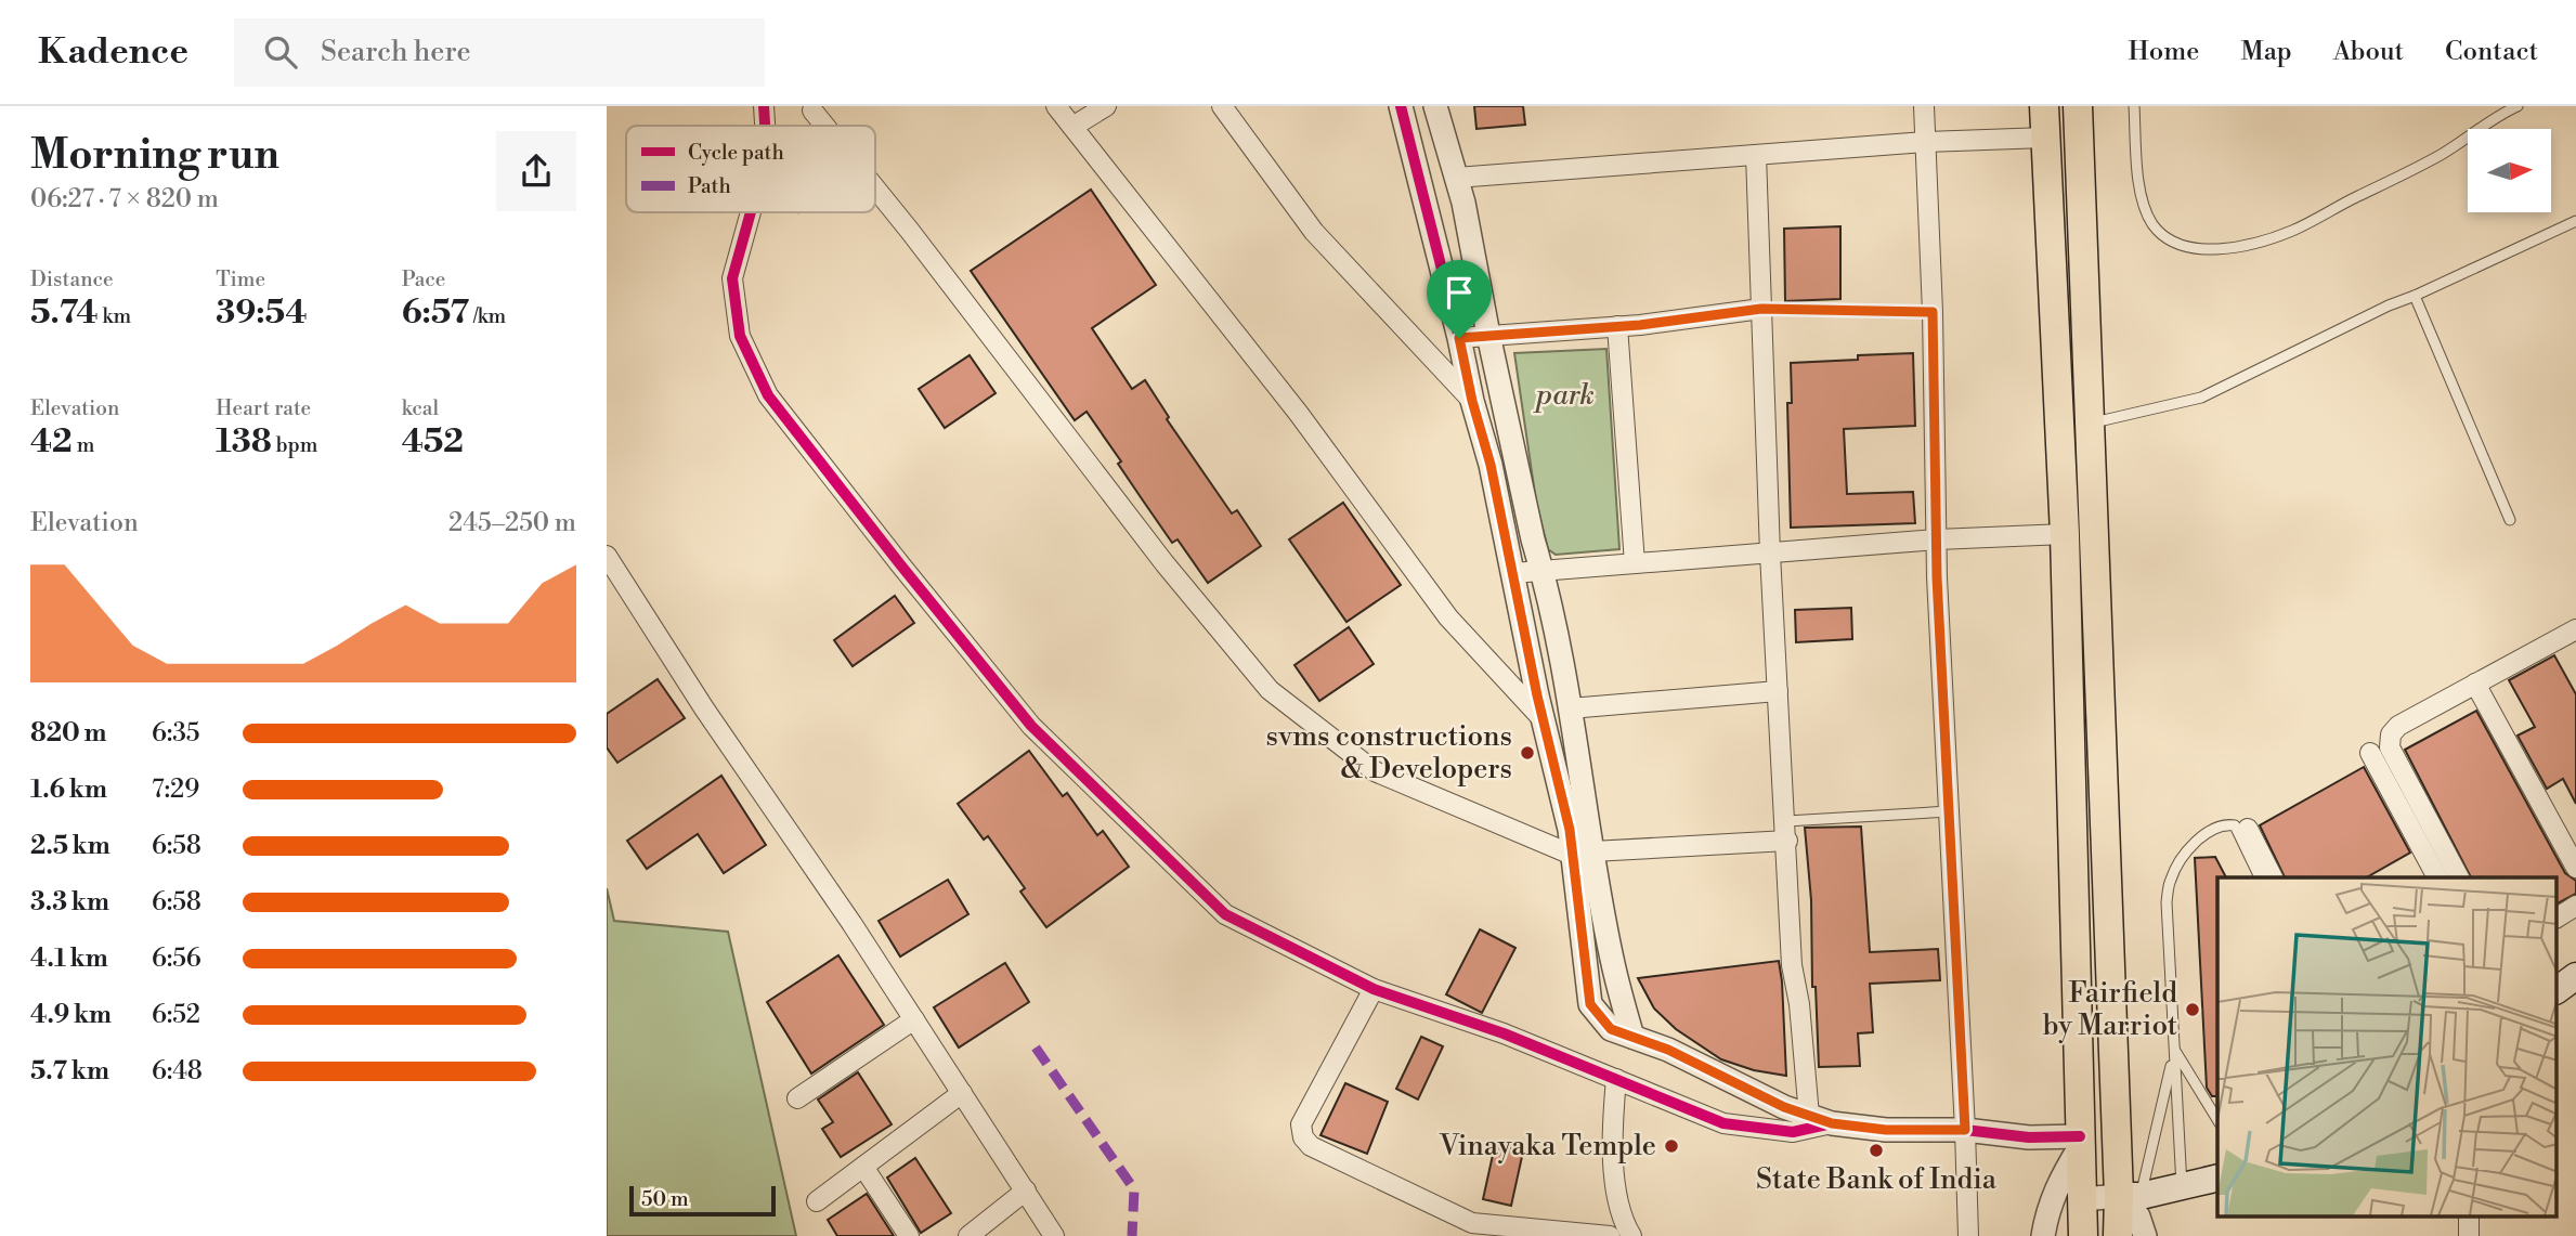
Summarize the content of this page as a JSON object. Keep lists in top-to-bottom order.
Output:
{
  "parks": ["park"],
  "places": [
    "svms constructions & Developers",
    "Fairfield by Marriot",
    "Vinayaka Temple",
    "State Bank of India"
  ],
  "legend": ["Cycle path", "Path"],
  "scale_bar": "50 m",
  "north": "right",
  "page": {
    "header": "Kadence",
    "search": "Search here",
    "nav": [
      "Home",
      "Map",
      "About",
      "Contact"
    ],
    "heading": ["Morning run", "06:27 · 7 × 820 m"],
    "stats": [
      ["Distance", "5.74 km"],
      ["Time", "39:54"],
      ["Pace", "6:57 /km"],
      ["Elevation", "42 m"],
      ["Heart rate", "138 bpm"],
      ["kcal", "452"]
    ],
    "chart": ["Elevation", "245–250 m"],
    "list": [
      {
        "name": "820 m",
        "note": "6:35"
      },
      {
        "name": "1.6 km",
        "note": "7:29"
      },
      {
        "name": "2.5 km",
        "note": "6:58"
      },
      {
        "name": "3.3 km",
        "note": "6:58"
      },
      {
        "name": "4.1 km",
        "note": "6:56"
      },
      {
        "name": "4.9 km",
        "note": "6:52"
      },
      {
        "name": "5.7 km",
        "note": "6:48"
      }
    ],
    "scale": "50 m"
  }
}
